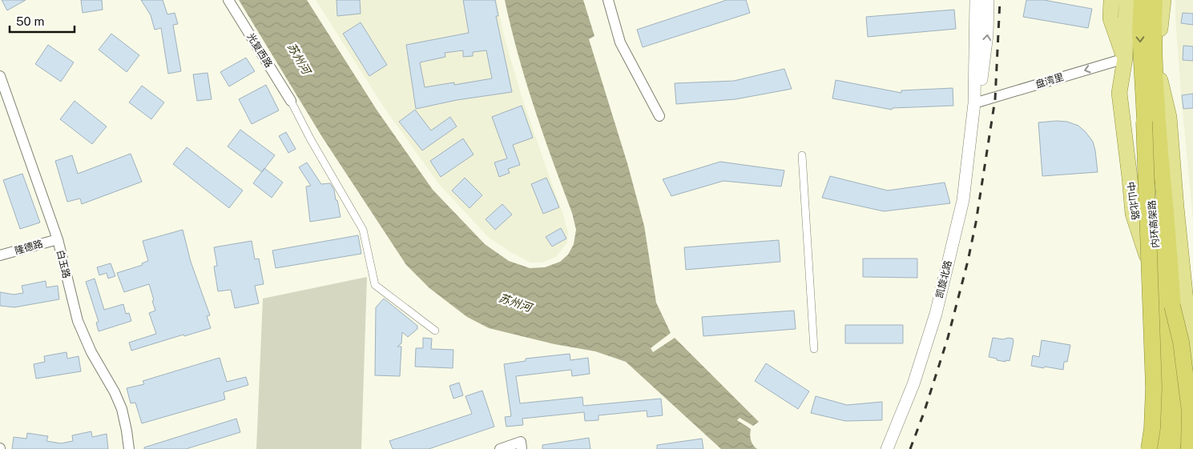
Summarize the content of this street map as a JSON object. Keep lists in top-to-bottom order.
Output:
{
  "streets": {
    "highway": ["内环高架路"],
    "main road": ["中山北路"],
    "street": [
      "光复西路",
      "盘湾里",
      "隆德路",
      "白玉路",
      "凯旋北路"
    ]
  },
  "crossings": [
    ["盘湾里", "中山北路"],
    ["盘湾里", "凯旋北路"],
    ["隆德路", "白玉路"]
  ],
  "one_way": ["盘湾里"],
  "water": ["苏州河"],
  "scale_bar": "50 m"
}
